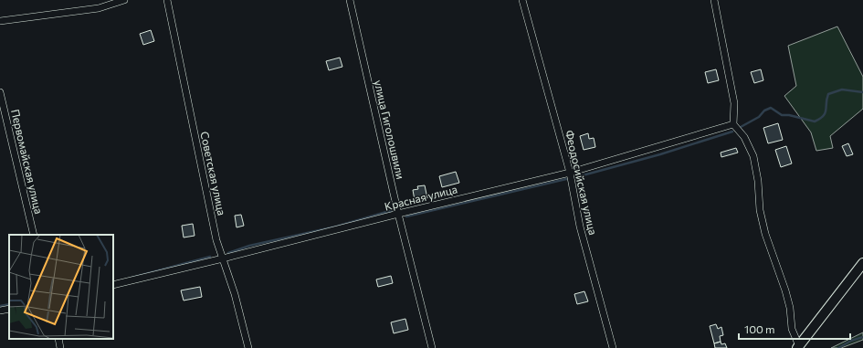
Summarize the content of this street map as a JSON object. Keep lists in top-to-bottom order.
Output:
{
  "streets": {
    "street": [
      "улица Гиголошвили",
      "Первомайская улица",
      "Советская улица",
      "Феодосийская улица",
      "Красная улица"
    ]
  },
  "crossings": [
    ["улица Гиголошвили", "Красная улица"],
    ["Советская улица", "Красная улица"],
    ["Феодосийская улица", "Красная улица"]
  ],
  "scale_bar": "100 m"
}
